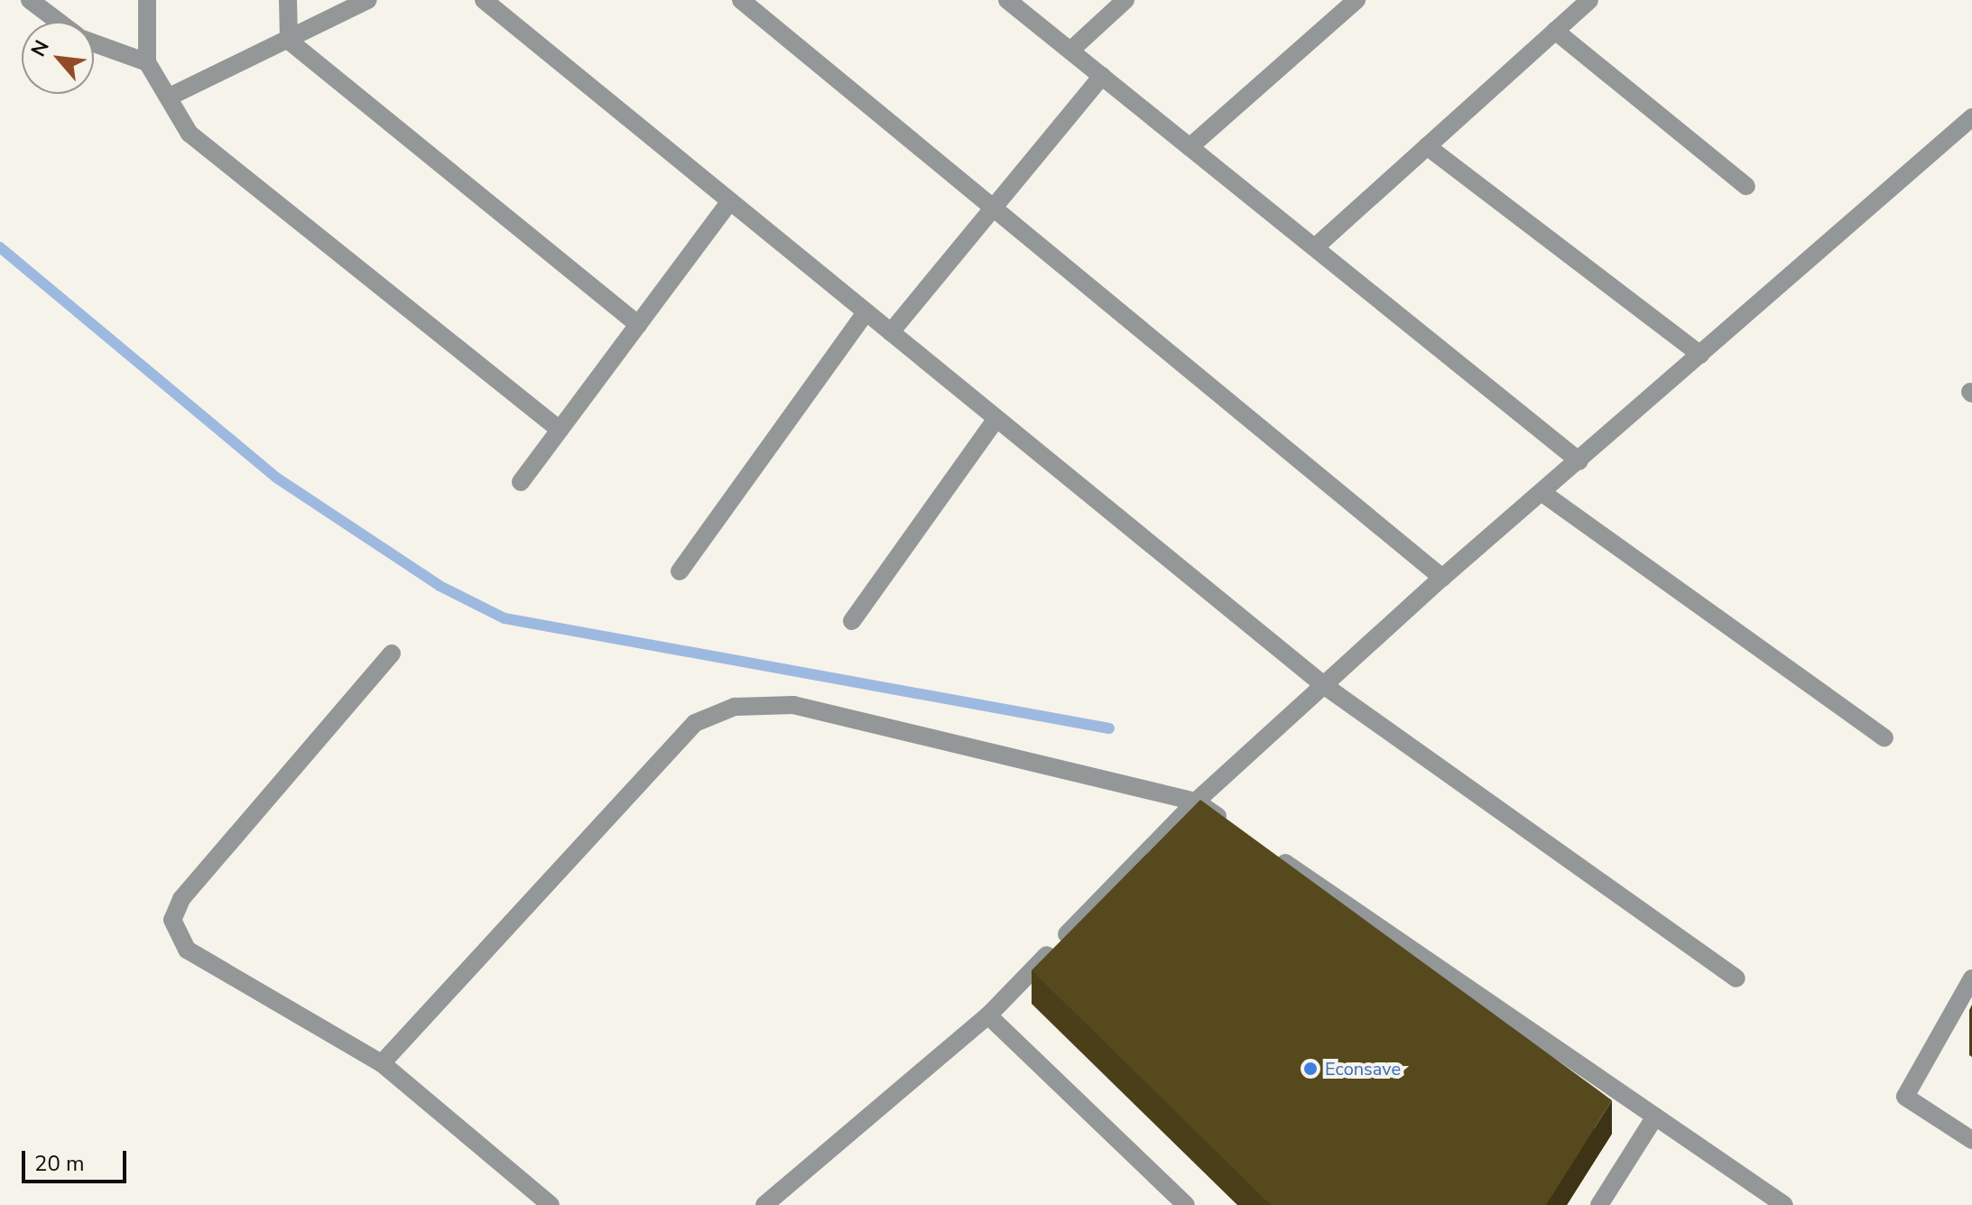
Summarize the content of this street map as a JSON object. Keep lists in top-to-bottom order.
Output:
{
  "places": ["Econsave"],
  "scale_bar": "20 m",
  "north": "top left"
}
